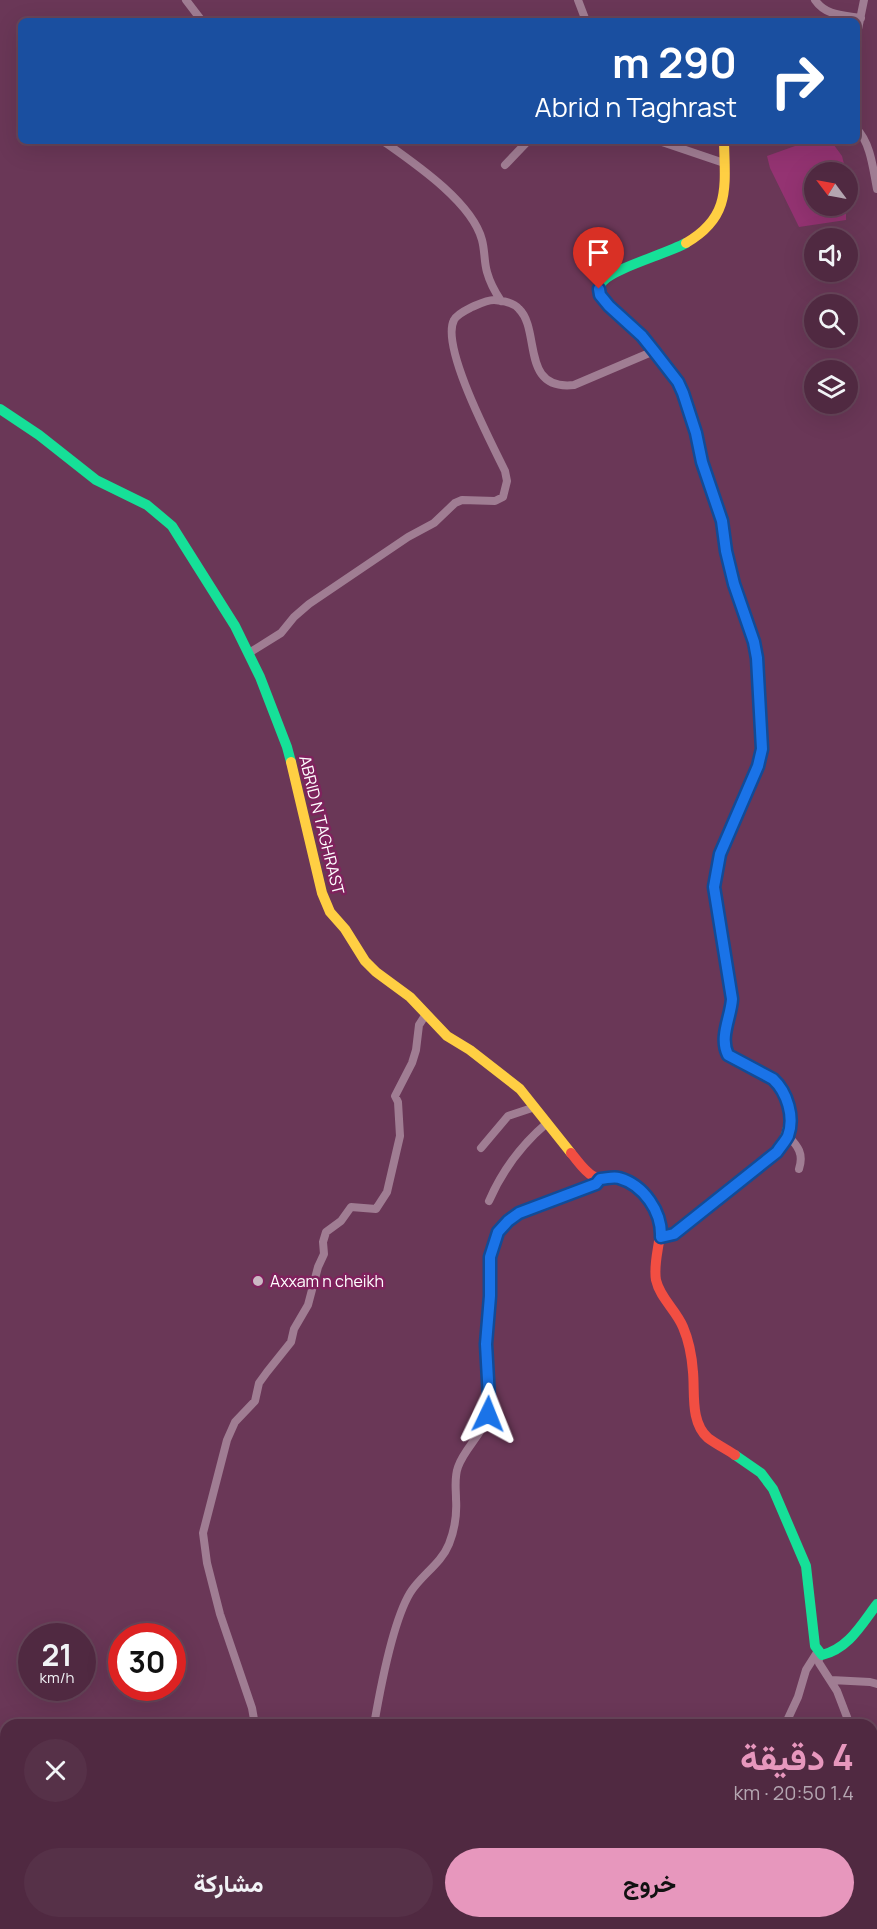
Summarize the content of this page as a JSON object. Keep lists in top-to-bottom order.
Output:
{
  "streets": {
    "street": ["ABRID N TAGHRAST"]
  },
  "places": ["Axxam n cheikh"],
  "north": "top left",
  "page": {
    "turn": ["290 m", "Abrid n Taghrast"],
    "speed": "21 km/h",
    "limit": "30",
    "heading": ["4 دقيقة", "1.4 km · 20:50"],
    "buttons": ["خروج", "مشاركة"]
  }
}
